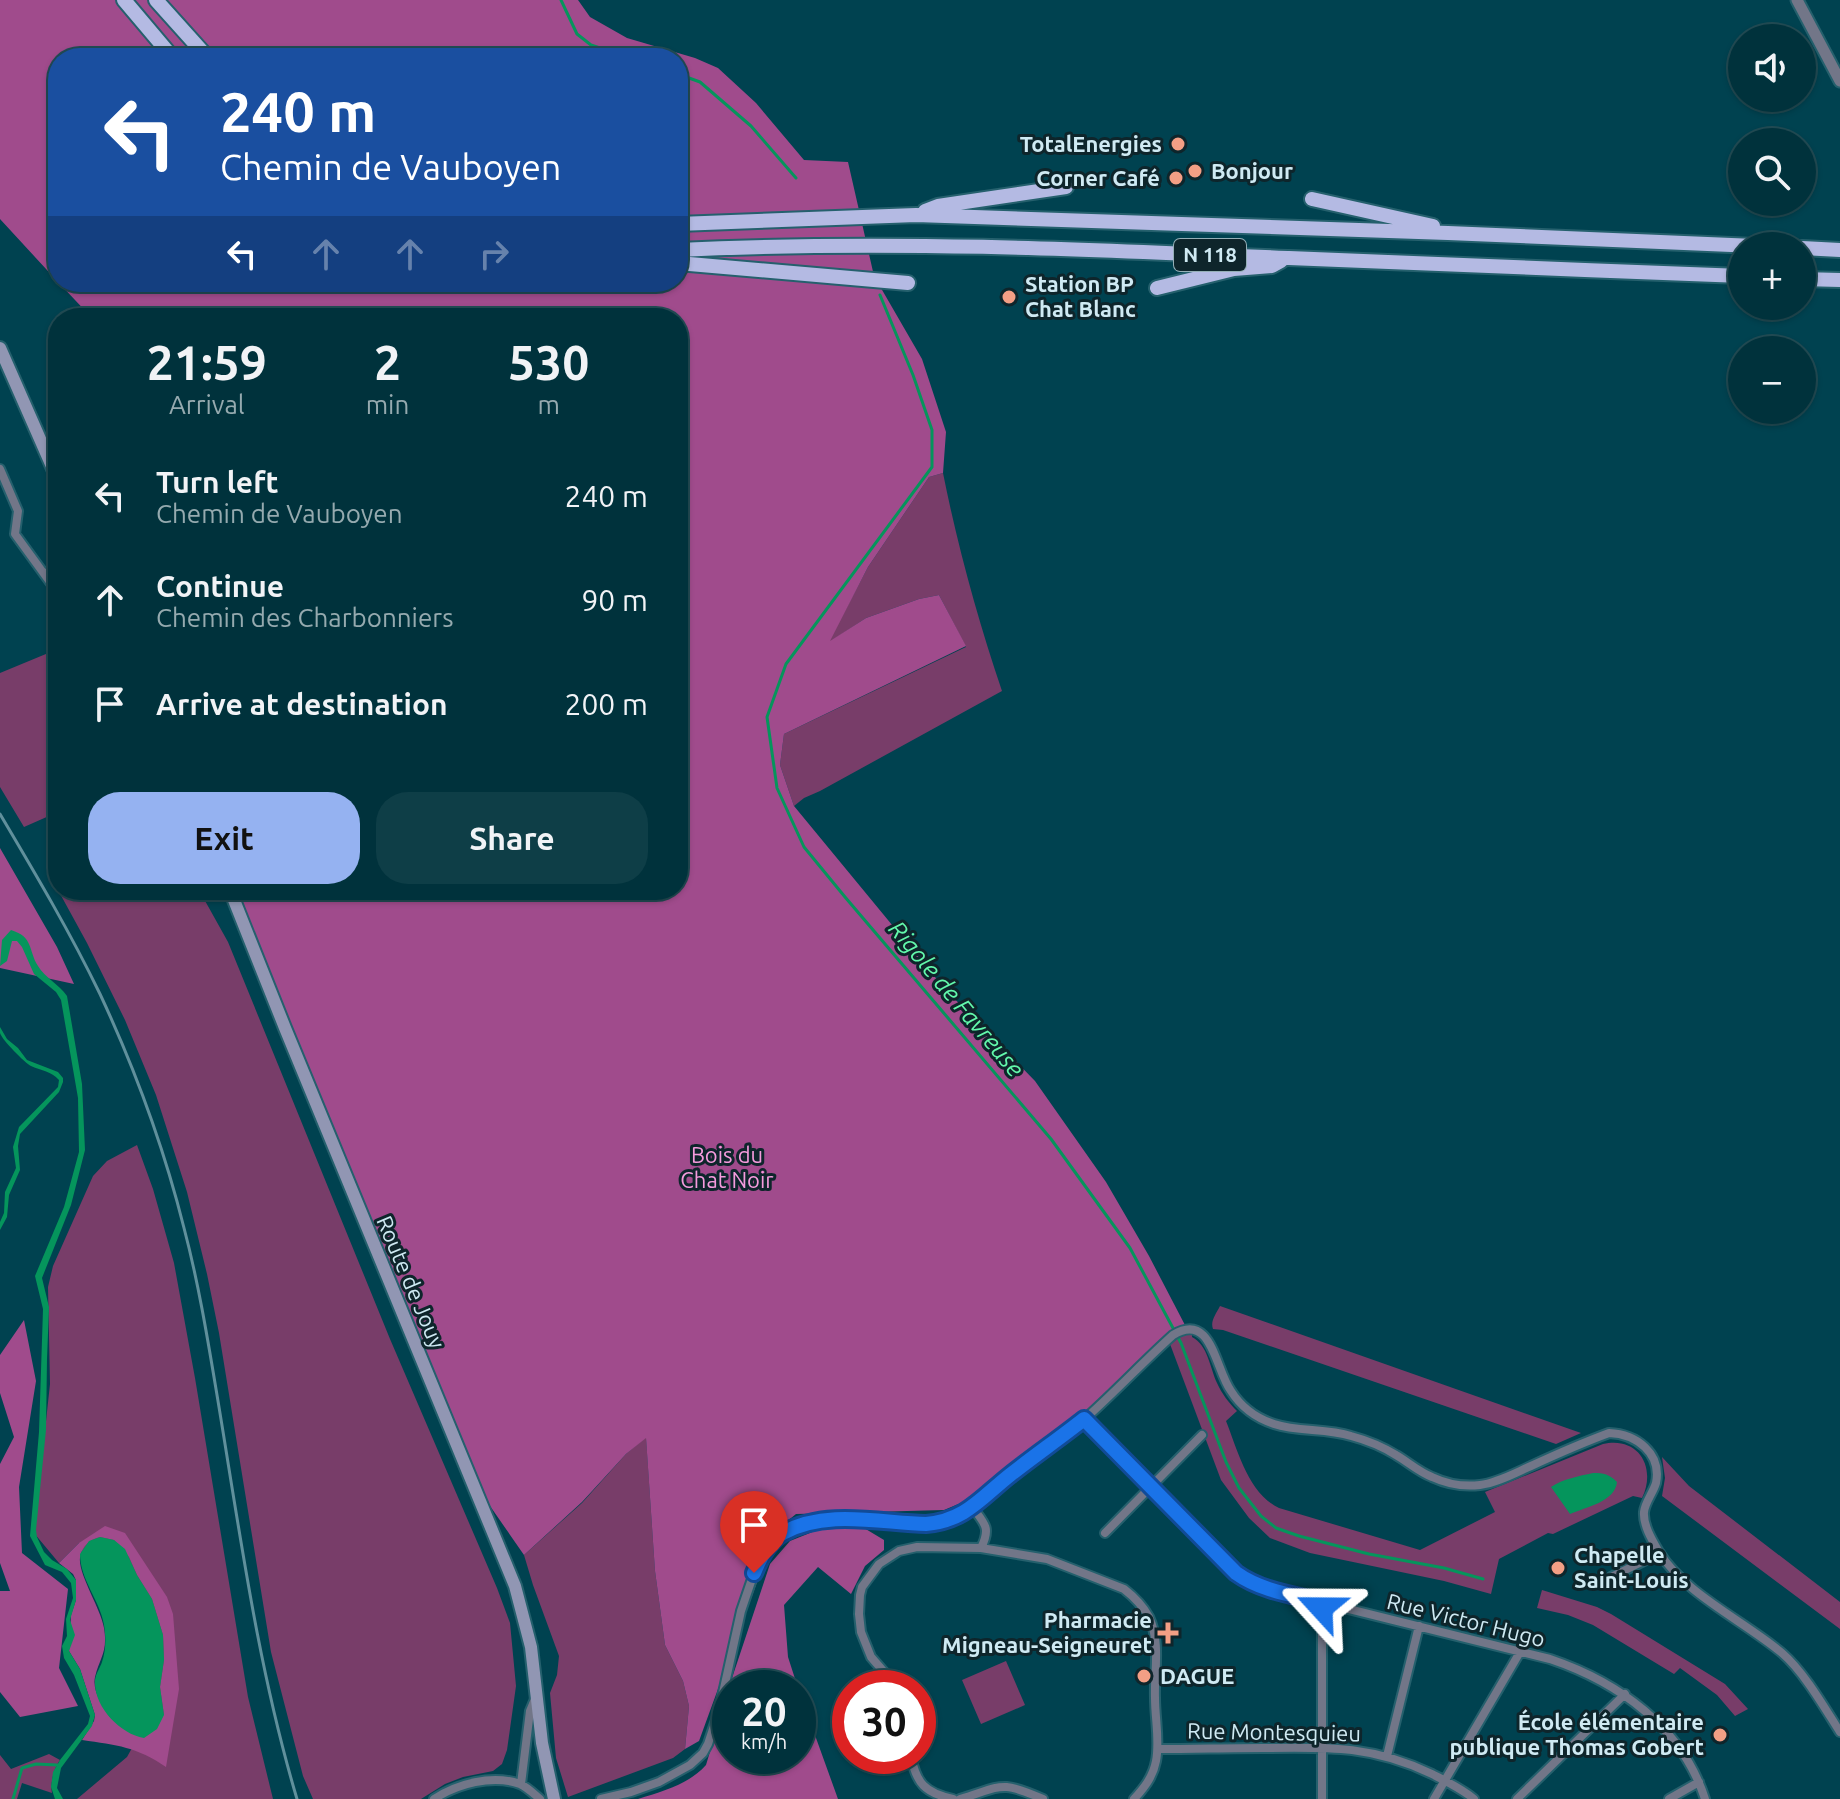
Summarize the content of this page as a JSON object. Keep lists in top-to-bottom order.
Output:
{
  "streets": {
    "highway": ["N 118"],
    "main road": ["Route de Jouy"],
    "street": ["Rue Victor Hugo", "Rue Montesquieu"]
  },
  "water": ["Rigole de Favreuse"],
  "parks": ["Bois du Chat Noir"],
  "places": {
    "other": [
      "TotalEnergies",
      "Bonjour",
      "Corner Café",
      "Station BP Chat Blanc",
      "Chapelle Saint-Louis",
      "DAGUE",
      "École élémentaire publique Thomas Gobert"
    ],
    "health": ["Pharmacie Migneau-Seigneuret"]
  },
  "page": {
    "map_buttons": ["+", "−"],
    "turn": ["240 m", "Chemin de Vauboyen"],
    "eta": [
      "21:59",
      "Arrival",
      "2",
      "min",
      "530",
      "m"
    ],
    "list": [
      {
        "name": "Turn left",
        "note": "Chemin de Vauboyen",
        "value": "240 m"
      },
      {
        "name": "Continue",
        "note": "Chemin des Charbonniers",
        "value": "90 m"
      },
      {
        "name": "Arrive at destination",
        "value": "200 m"
      }
    ],
    "buttons": ["Exit", "Share"],
    "speed": "20 km/h",
    "limit": "30"
  }
}
